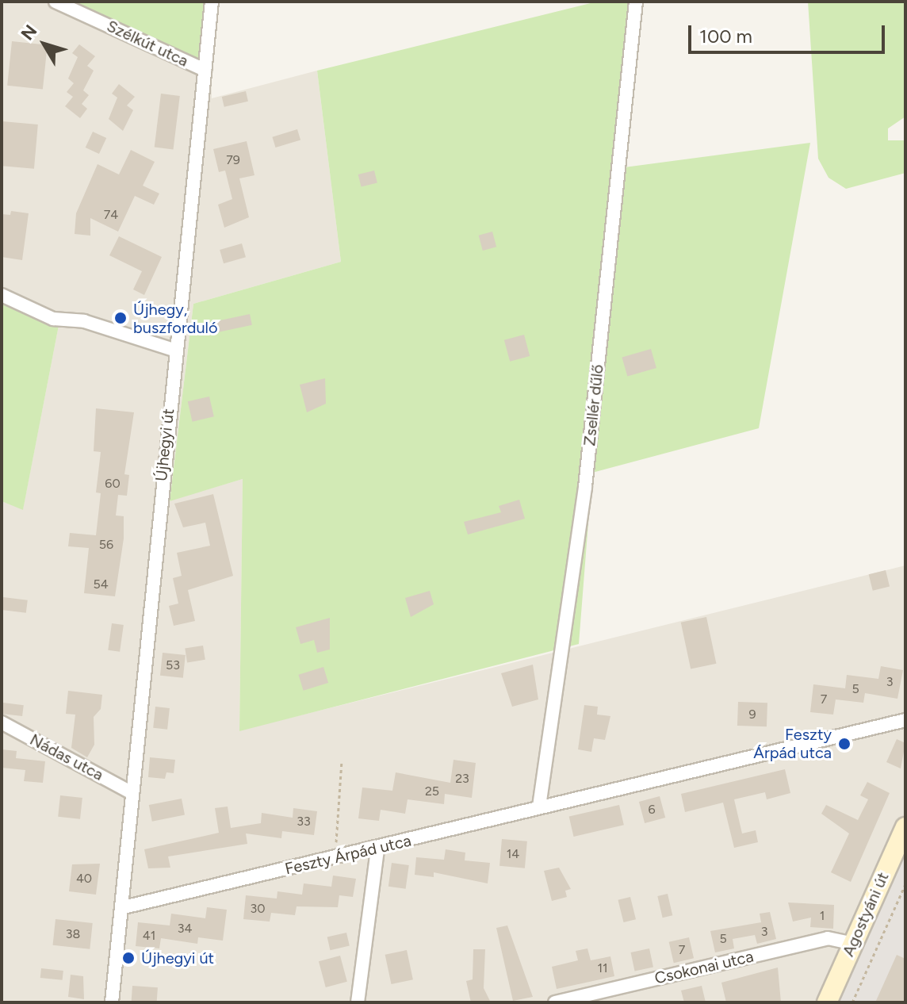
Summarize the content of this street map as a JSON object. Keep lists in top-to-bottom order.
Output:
{
  "streets": {
    "main road": ["Agostyáni út"],
    "street": [
      "Szélkút utca",
      "Zsellér dűlő",
      "Újhegyi út",
      "Nádas utca",
      "Feszty Árpád utca",
      "Csokonai utca"
    ]
  },
  "crossings": [
    ["Szélkút utca", "Újhegyi út"],
    ["Zsellér dűlő", "Feszty Árpád utca"],
    ["Újhegyi út", "Nádas utca"],
    ["Újhegyi út", "Feszty Árpád utca"],
    ["Agostyáni út", "Csokonai utca"]
  ],
  "places": ["Újhegy, buszforduló", "Feszty Árpád utca", "Újhegyi út"],
  "house_numbers": [
    "79",
    "74",
    "60",
    "56",
    "54",
    "53",
    "3",
    "5",
    "7",
    "9",
    "23",
    "25",
    "6",
    "33",
    "14",
    "40",
    "30",
    "1",
    "34",
    "3",
    "38",
    "41",
    "5",
    "7",
    "11"
  ],
  "scale_bar": "100 m",
  "north": "top left"
}
